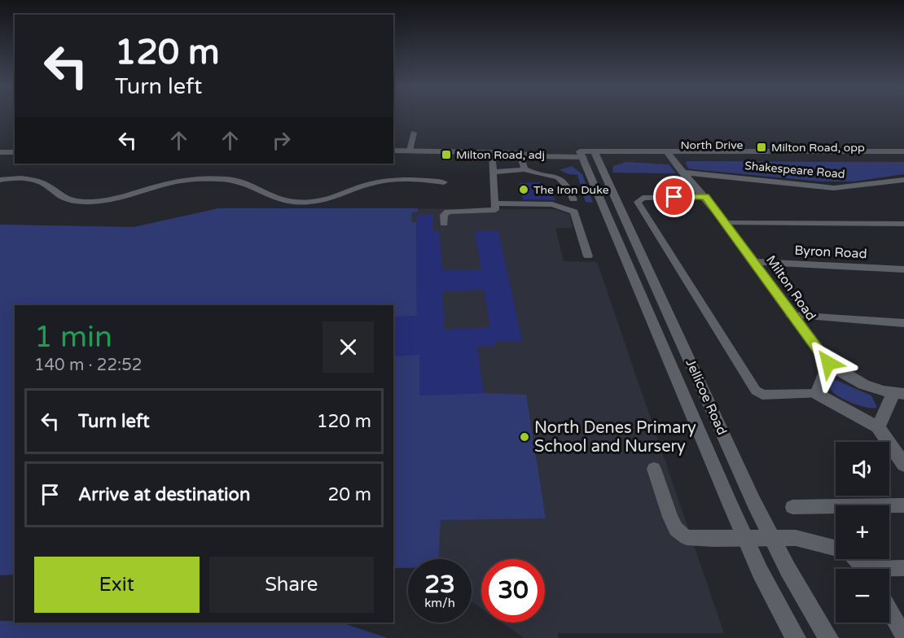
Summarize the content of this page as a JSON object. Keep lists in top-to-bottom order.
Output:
{
  "streets": {
    "street": [
      "North Drive",
      "Shakespeare Road",
      "Byron Road",
      "Milton Road",
      "Jellicoe Road"
    ]
  },
  "crossings": [
    ["North Drive", "Milton Road"],
    ["North Drive", "Jellicoe Road"],
    ["Shakespeare Road", "Milton Road"],
    ["Byron Road", "Milton Road"]
  ],
  "places": {
    "transit": ["Milton Road, opp", "Milton Road, adj"],
    "other": ["The Iron Duke", "North Denes Primary School and Nursery"]
  },
  "page": {
    "turn": ["120 m", "Turn left"],
    "heading": ["1 min", "140 m · 22:52"],
    "list": [
      {
        "name": "Turn left",
        "value": "120 m"
      },
      {
        "name": "Arrive at destination",
        "value": "20 m"
      }
    ],
    "map_buttons": ["+", "−"],
    "buttons": ["Exit", "Share"],
    "speed": "23 km/h",
    "limit": "30"
  }
}
